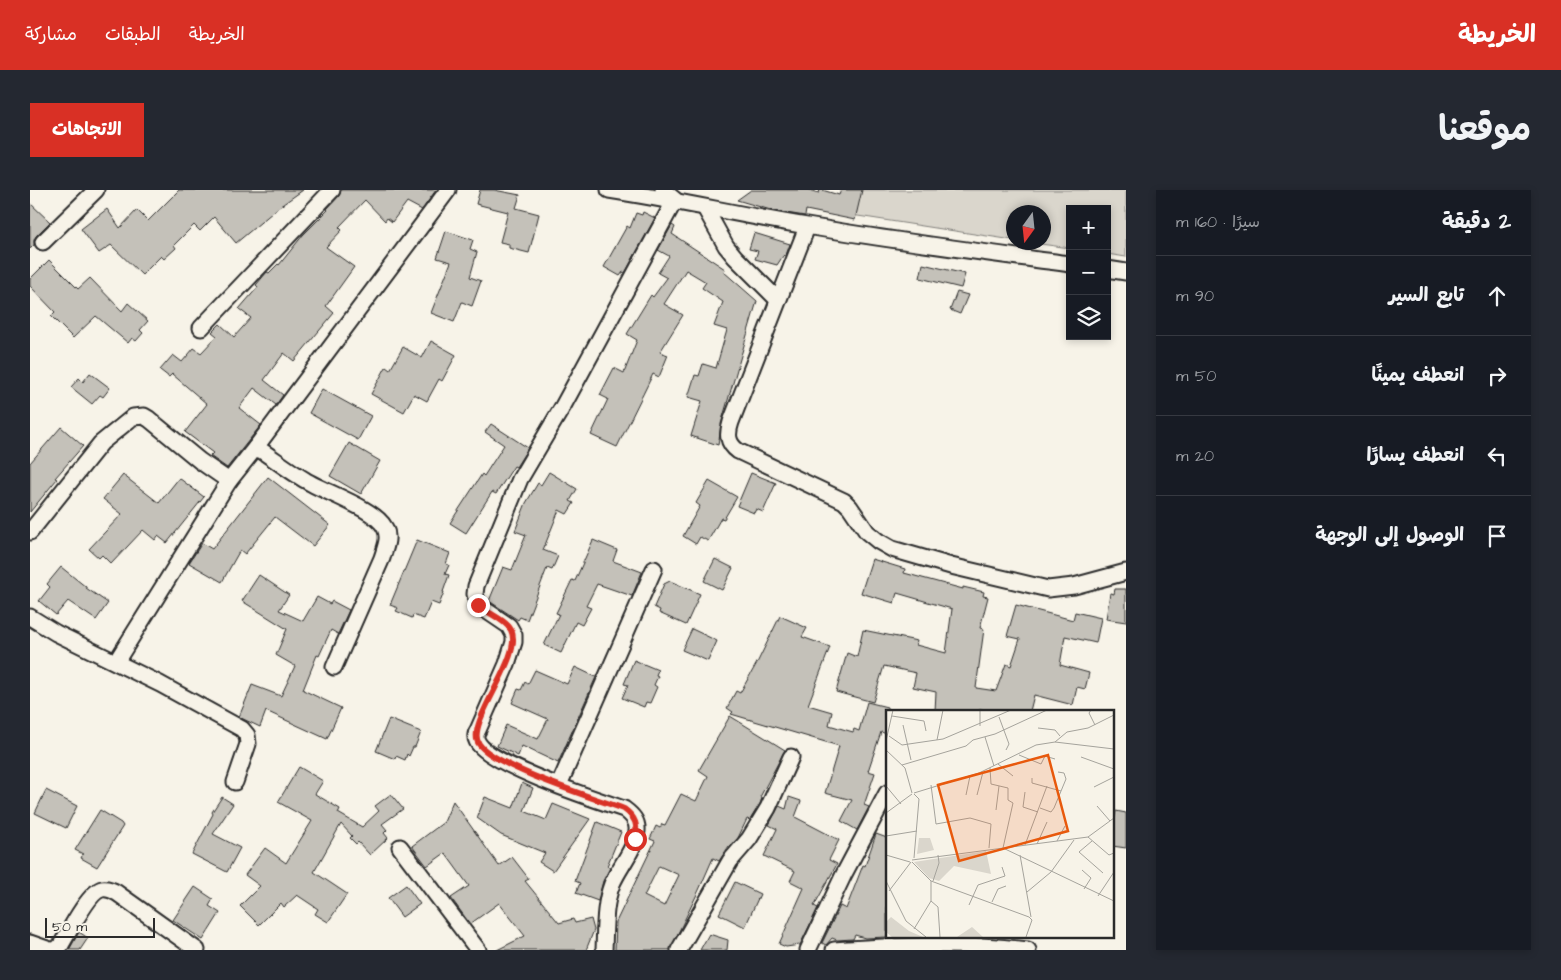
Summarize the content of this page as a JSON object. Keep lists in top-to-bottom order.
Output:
{
  "scale_bar": "50 m",
  "north": "bottom",
  "page": {
    "header": "الخريطة",
    "nav": ["الخريطة", "الطبقات", "مشاركة"],
    "title": "موقعنا",
    "buttons": "الاتجاهات",
    "heading": ["2 دقيقة", "سيرًا · 160 m"],
    "map_buttons": ["+", "−"],
    "list": [
      ["تابع السير", "90 m"],
      ["انعطف يمينًا", "50 m"],
      ["انعطف يسارًا", "20 m"],
      "الوصول إلى الوجهة"
    ],
    "scale": "50 m"
  }
}
